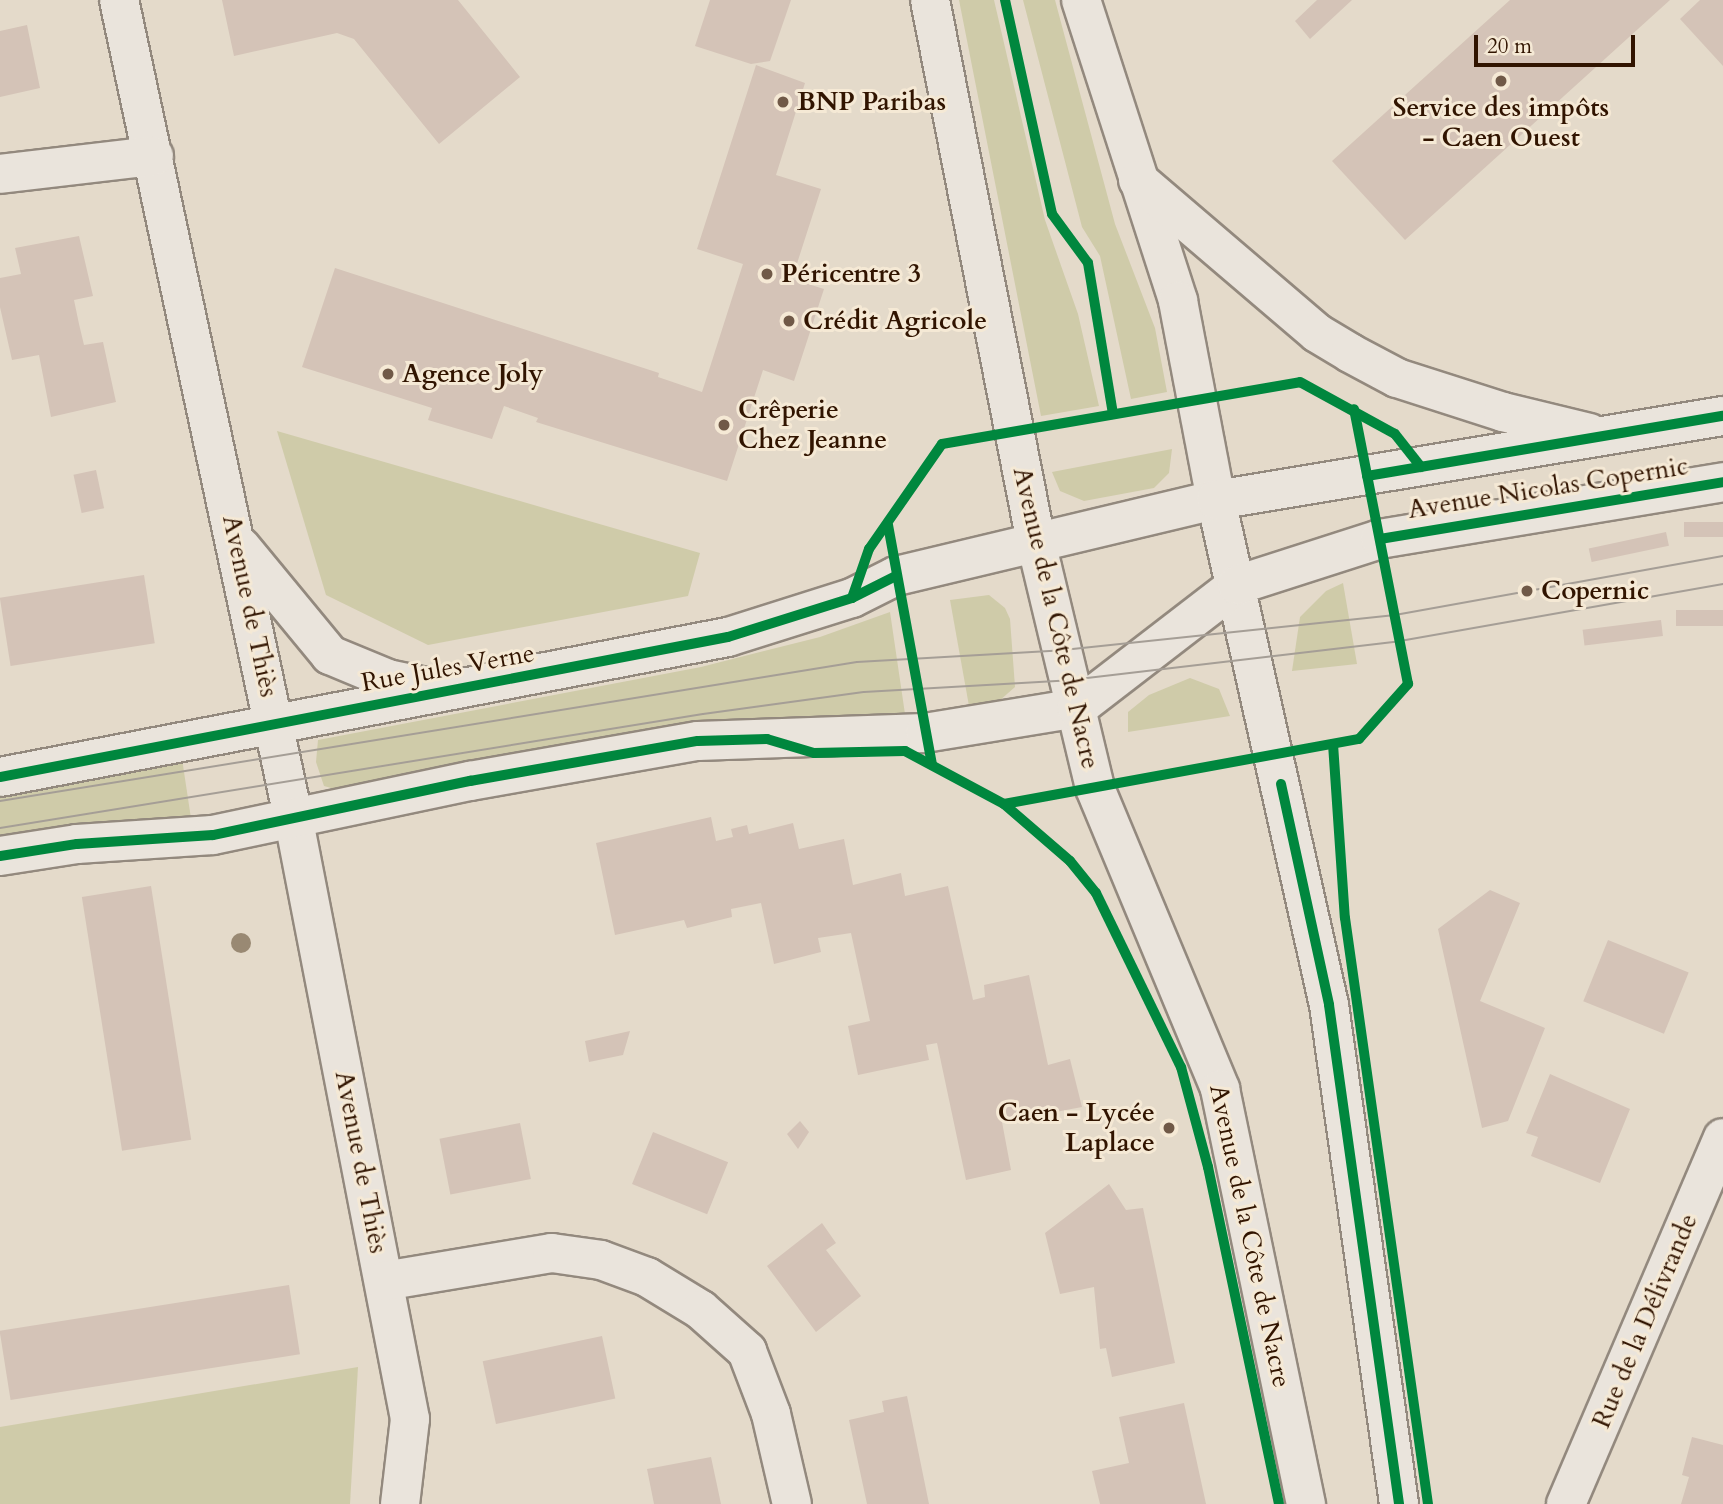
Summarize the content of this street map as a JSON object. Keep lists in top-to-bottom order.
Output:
{
  "streets": {
    "street": [
      "Avenue Nicolas Copernic",
      "Avenue de Thiès",
      "Avenue de la Côte de Nacre",
      "Rue Jules Verne",
      "Rue de la Délivrande"
    ]
  },
  "crossings": [
    ["Avenue Nicolas Copernic", "Avenue de Thiès"],
    ["Avenue Nicolas Copernic", "Avenue de la Côte de Nacre"],
    ["Avenue Nicolas Copernic", "Rue Jules Verne"],
    ["Avenue de Thiès", "Rue Jules Verne"],
    ["Avenue de la Côte de Nacre", "Rue Jules Verne"]
  ],
  "places": [
    "Service des impôts - Caen Ouest",
    "BNP Paribas",
    "Péricentre 3",
    "Crédit Agricole",
    "Agence Joly",
    "Crêperie Chez Jeanne",
    "Copernic",
    "Caen - Lycée Laplace"
  ],
  "scale_bar": "20 m"
}
